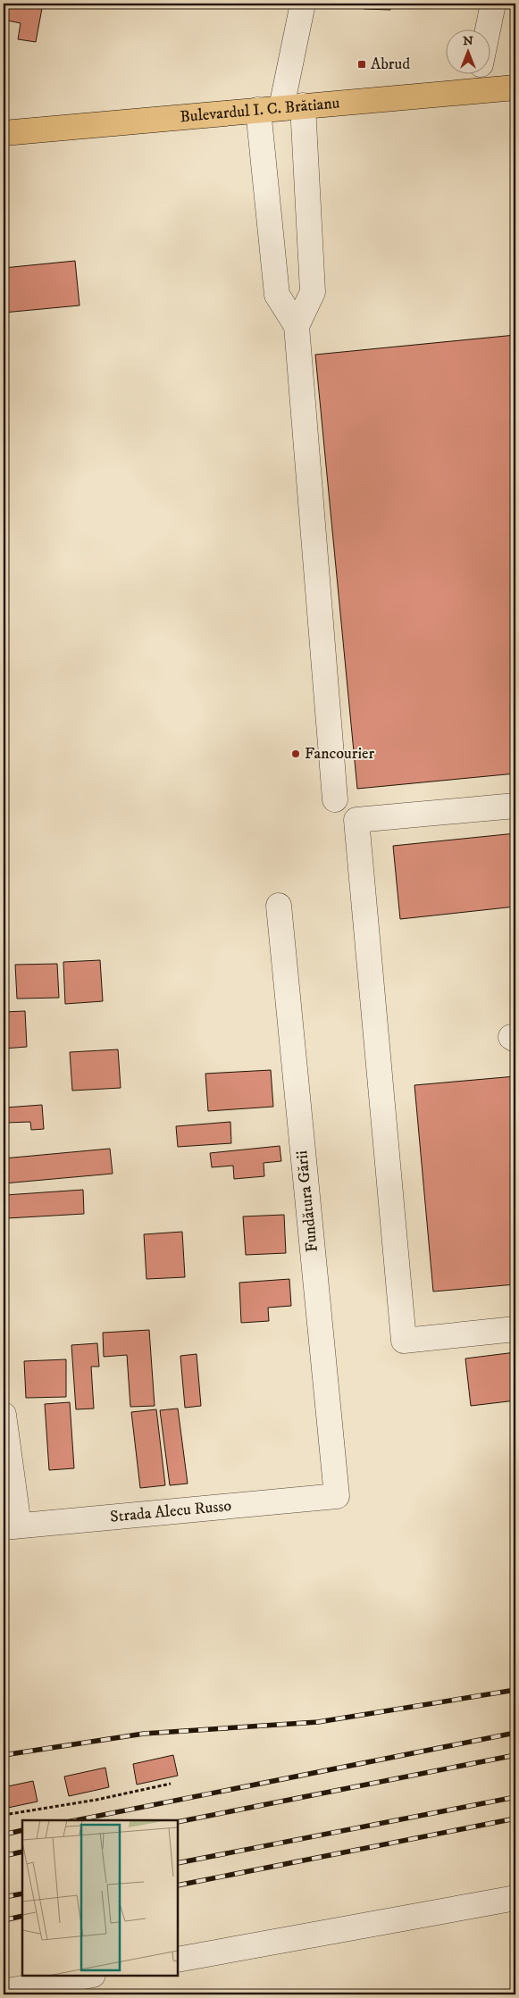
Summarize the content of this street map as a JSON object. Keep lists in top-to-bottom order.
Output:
{
  "streets": {
    "main road": ["Bulevardul I. C. Brătianu"],
    "street": ["Fundătura Gării", "Strada Alecu Russo"]
  },
  "crossings": [
    ["Fundătura Gării", "Strada Alecu Russo"]
  ],
  "places": {
    "transit": ["Abrud"],
    "other": ["Fancourier"]
  },
  "north": "top"
}
